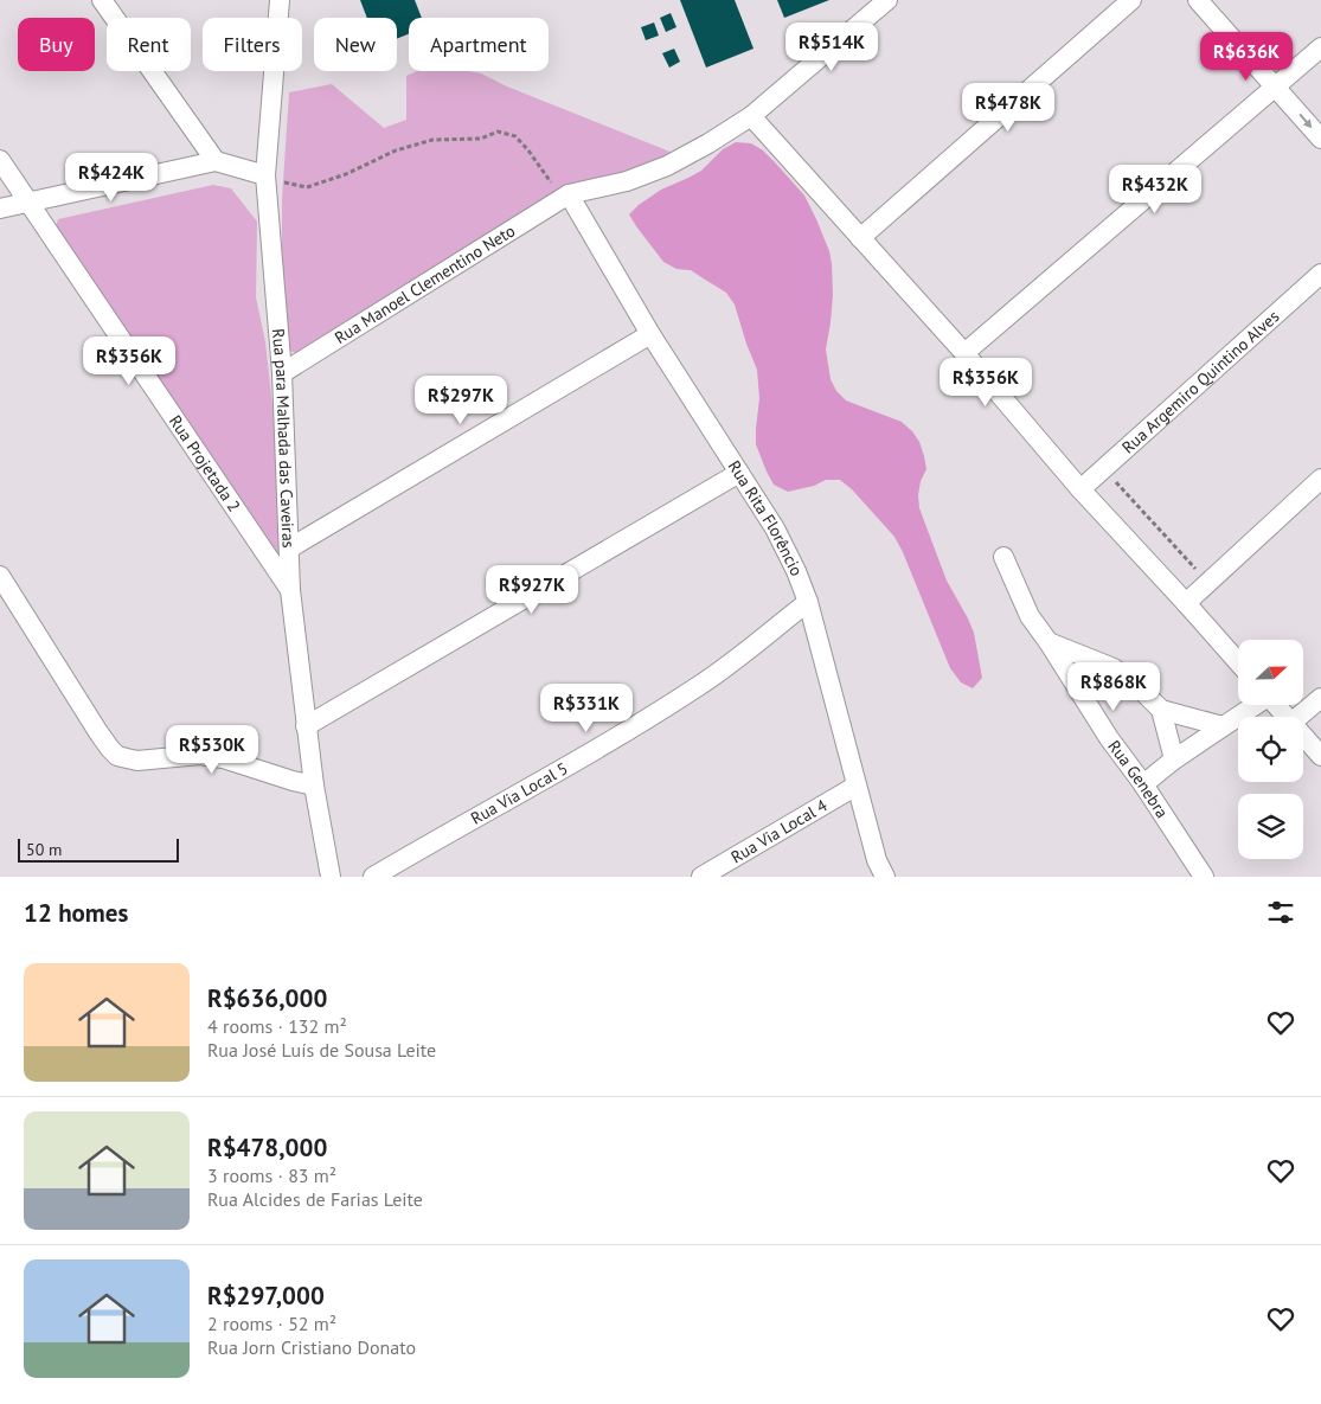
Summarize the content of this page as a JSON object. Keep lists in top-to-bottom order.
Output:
{
  "streets": {
    "street": [
      "Rua Manoel Clementino Neto",
      "Rua Argemiro Quintino Alves",
      "Rua para Malhada das Caveiras",
      "Rua Projetada 2",
      "Rua Rita Florêncio",
      "Rua Genebra",
      "Rua Via Local 5",
      "Rua Via Local 4"
    ]
  },
  "crossings": [
    ["Rua Manoel Clementino Neto", "Rua para Malhada das Caveiras"],
    ["Rua Manoel Clementino Neto", "Rua Rita Florêncio"],
    ["Rua para Malhada das Caveiras", "Rua Projetada 2"],
    ["Rua Rita Florêncio", "Rua Via Local 5"],
    ["Rua Rita Florêncio", "Rua Via Local 4"]
  ],
  "scale_bar": "50 m",
  "north": "right",
  "page": {
    "chip": [
      "Buy",
      "Rent",
      "Filters",
      "New",
      "Apartment"
    ],
    "price": [
      "R$514K",
      "R$636K",
      "R$478K",
      "R$424K",
      "R$432K",
      "R$356K",
      "R$356K",
      "R$297K",
      "R$927K",
      "R$868K",
      "R$331K",
      "R$530K"
    ],
    "scale": "50 m",
    "heading": "12 homes",
    "list": [
      {
        "name": "R$636,000",
        "note": "4 rooms · 132 m² · Rua José Luís de Sousa Leite"
      },
      {
        "name": "R$478,000",
        "note": "3 rooms · 83 m² · Rua Alcides de Farias Leite"
      },
      {
        "name": "R$297,000",
        "note": "2 rooms · 52 m² · Rua Jorn Cristiano Donato"
      }
    ]
  }
}
